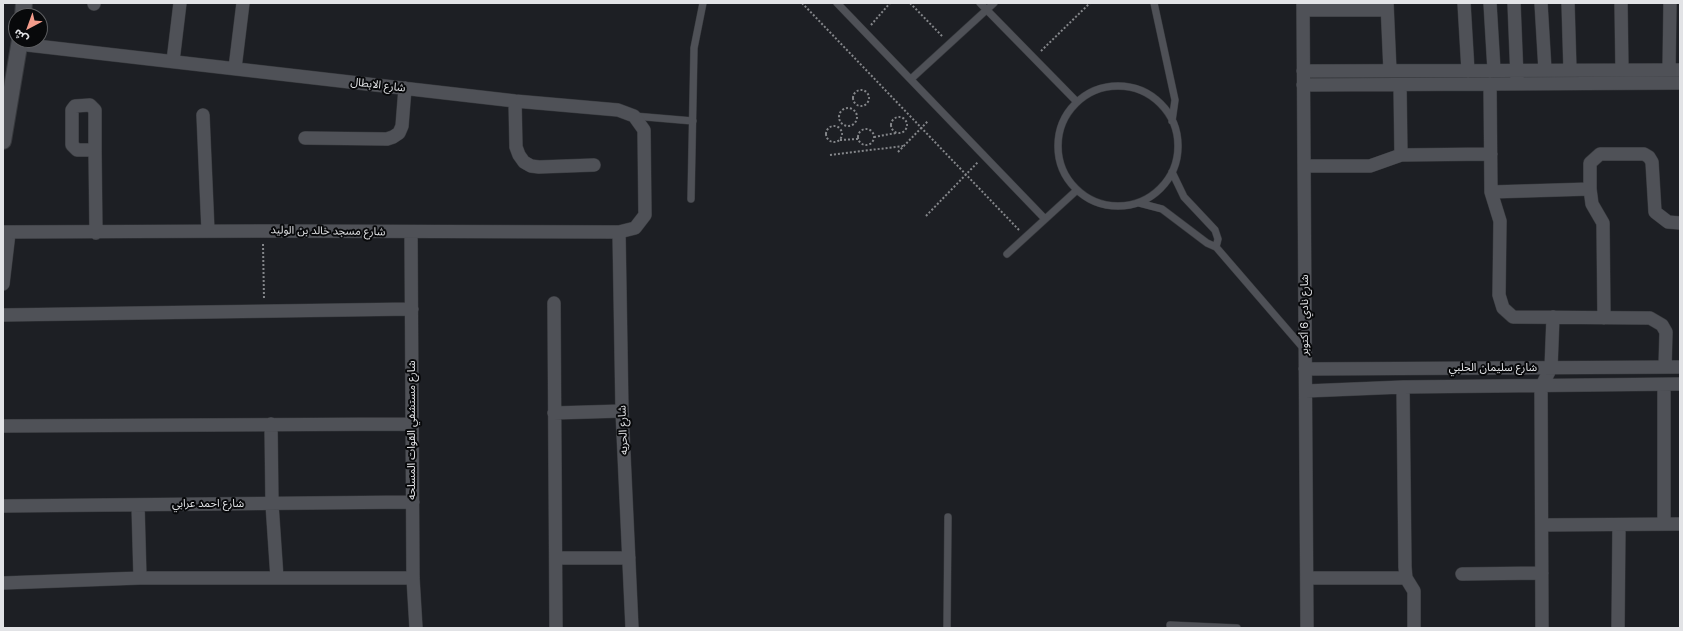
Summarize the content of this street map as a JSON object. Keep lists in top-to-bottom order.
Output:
{
  "streets": {
    "street": [
      "شارع الابطال",
      "شارع مسجد خالد بن الوليد",
      "شارع نادي 6 أكتوبر",
      "شارع سليمان الحلبي",
      "شارع مستشفي القوات المسلحه",
      "شارع الحريه",
      "شارع احمد عرابي"
    ]
  },
  "crossings": [
    ["شارع الابطال", "شارع مسجد خالد بن الوليد"],
    ["شارع مسجد خالد بن الوليد", "شارع مستشفي القوات المسلحه"],
    ["شارع مسجد خالد بن الوليد", "شارع الحريه"],
    ["شارع نادي 6 أكتوبر", "شارع سليمان الحلبي"],
    ["شارع مستشفي القوات المسلحه", "شارع احمد عرابي"]
  ],
  "north": "bottom left"
}
